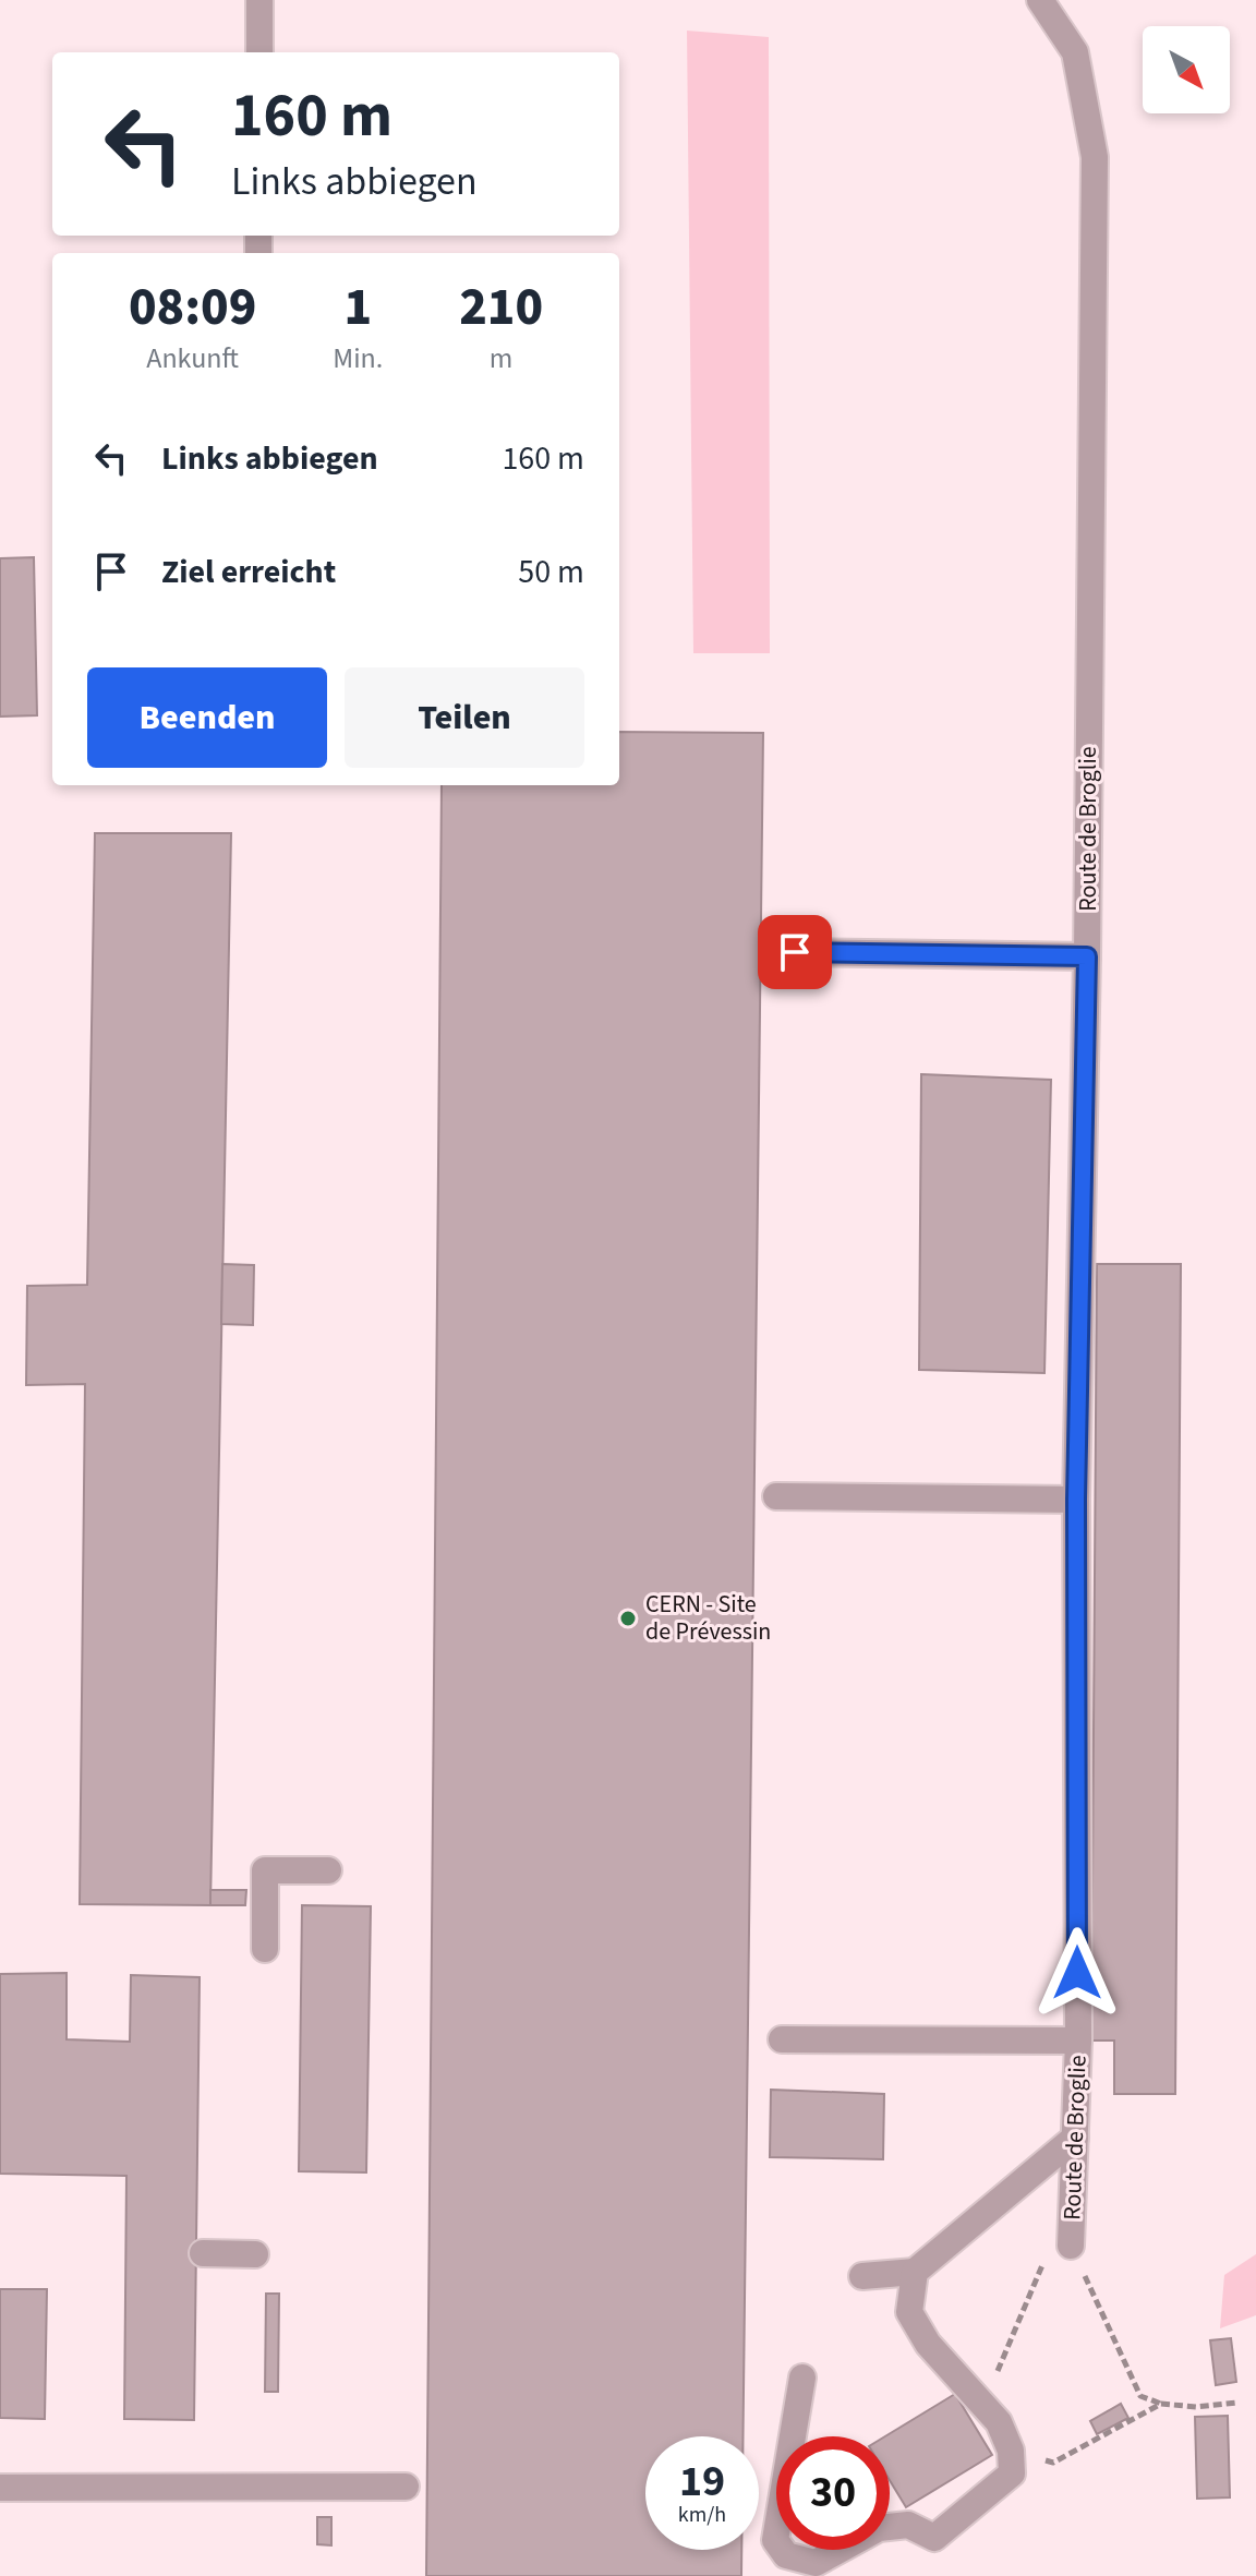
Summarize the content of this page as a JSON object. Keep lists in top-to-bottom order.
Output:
{
  "streets": {
    "street": ["Route de Broglie"]
  },
  "places": ["CERN - Site de Prévessin"],
  "north": "bottom right",
  "page": {
    "turn": ["160 m", "Links abbiegen"],
    "eta": [
      "08:09",
      "Ankunft",
      "1",
      "Min.",
      "210",
      "m"
    ],
    "list": [
      {
        "name": "Links abbiegen",
        "value": "160 m"
      },
      {
        "name": "Ziel erreicht",
        "value": "50 m"
      }
    ],
    "buttons": ["Beenden", "Teilen"],
    "speed": "19 km/h",
    "limit": "30"
  }
}
